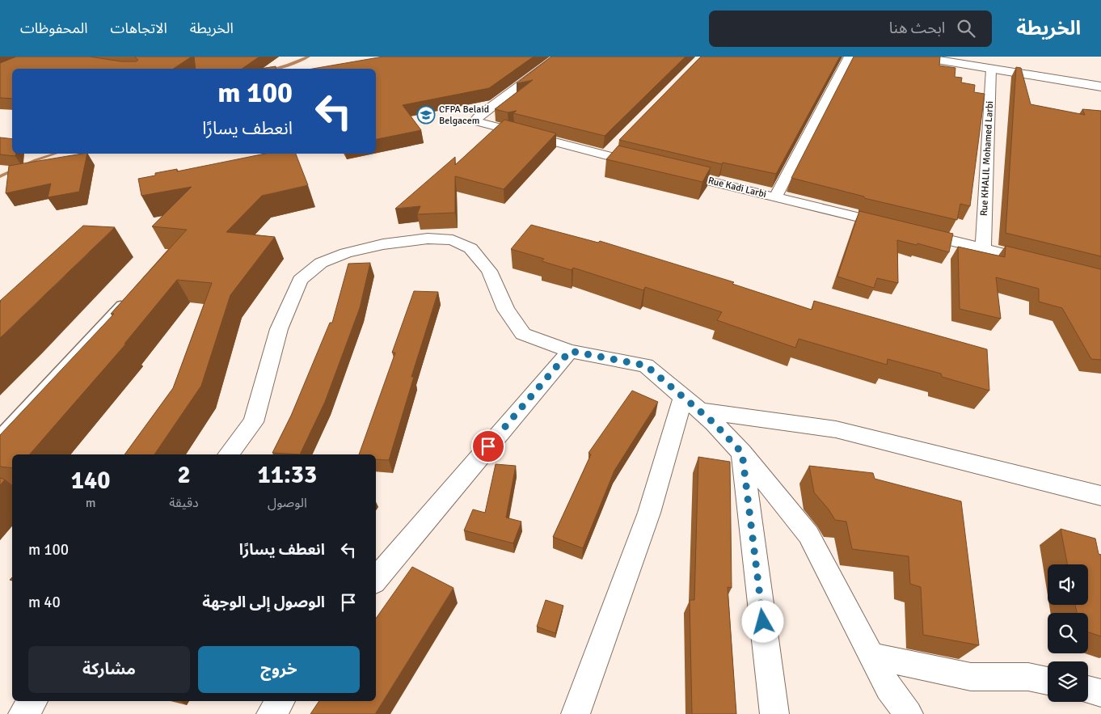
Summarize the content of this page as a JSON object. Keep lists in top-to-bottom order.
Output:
{
  "streets": {
    "street": ["Rue KHALIL Mohamed Larbi", "Rue Kadi Larbi"]
  },
  "places": {
    "school or university": ["CFPA Belaid Belgacem"]
  },
  "page": {
    "header": "الخريطة",
    "search": "ابحث هنا",
    "nav": ["الخريطة", "الاتجاهات", "المحفوظات"],
    "turn": ["100 m", "انعطف يسارًا"],
    "eta": [
      "11:33",
      "الوصول",
      "2",
      "دقيقة",
      "140",
      "m"
    ],
    "list": [
      {
        "name": "انعطف يسارًا",
        "value": "100 m"
      },
      {
        "name": "الوصول إلى الوجهة",
        "value": "40 m"
      }
    ],
    "buttons": ["خروج", "مشاركة"]
  }
}
